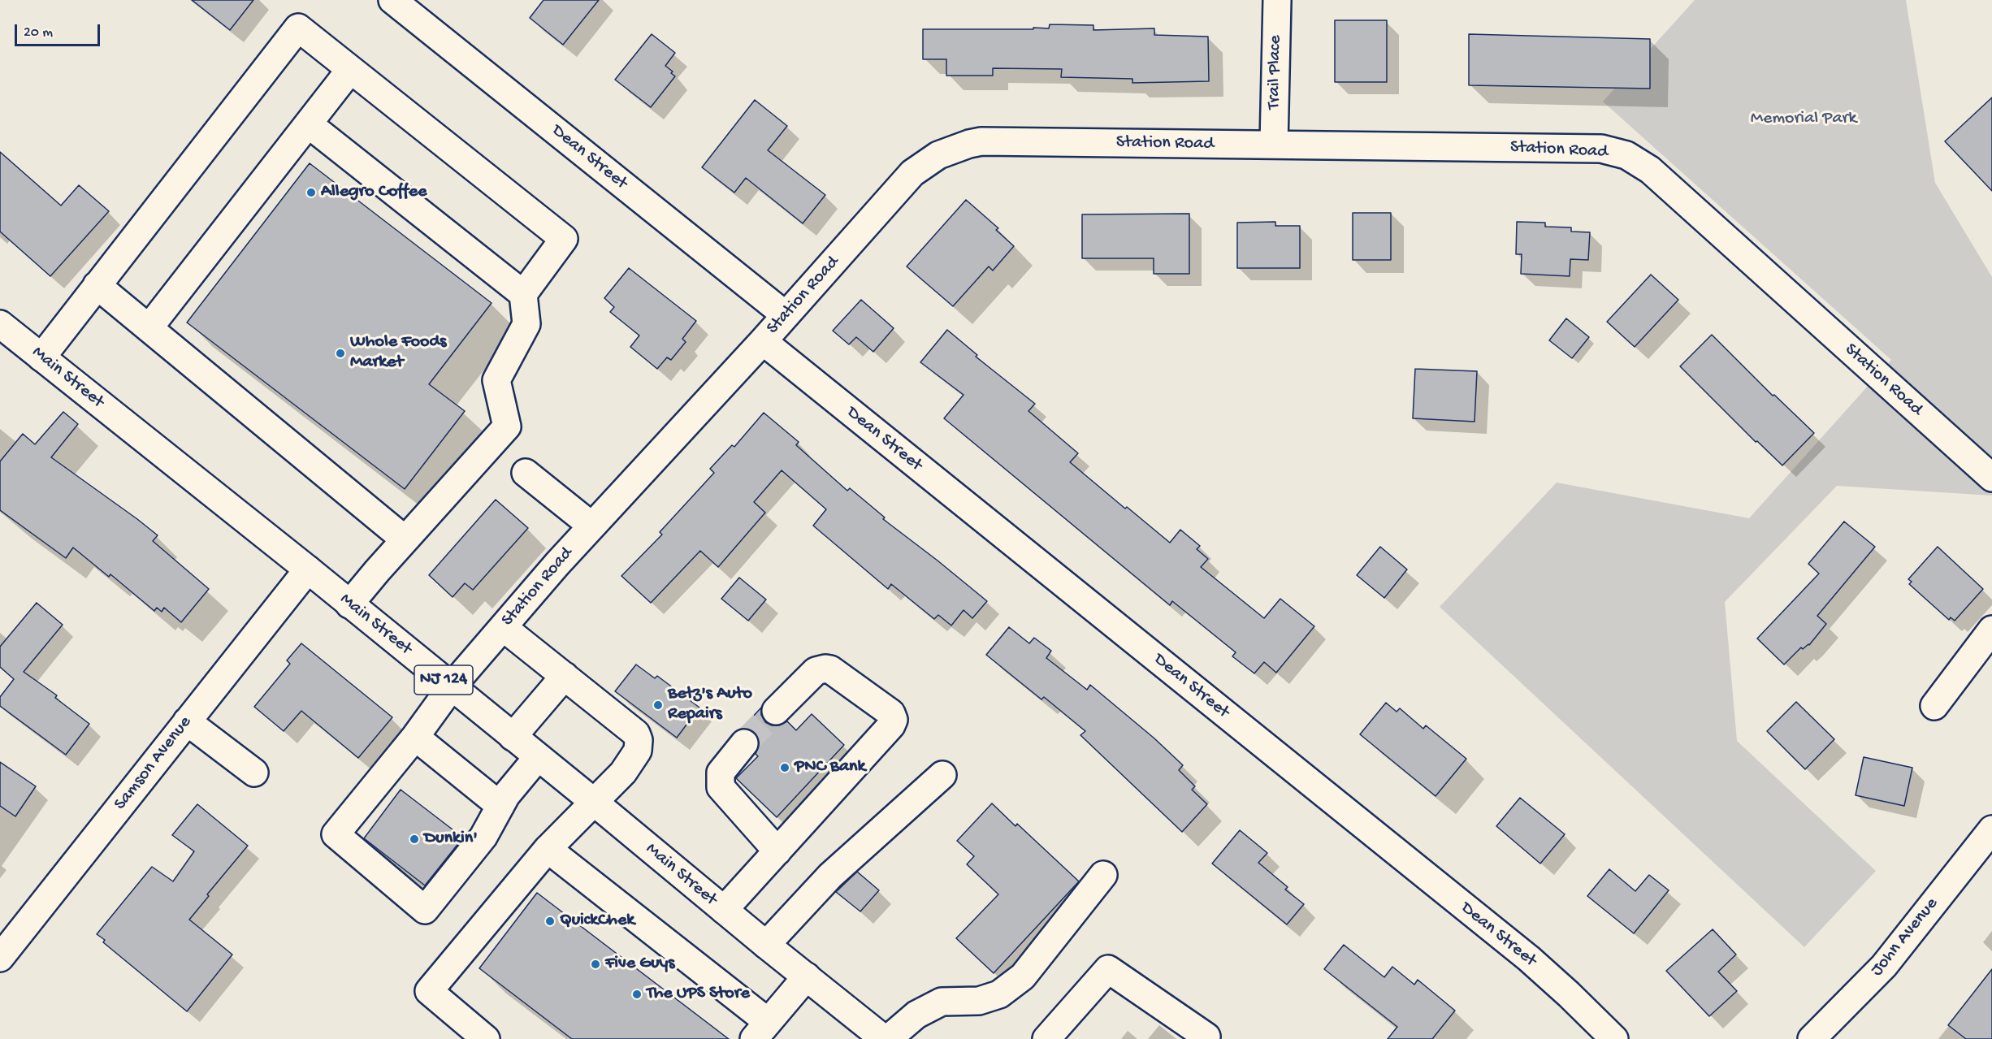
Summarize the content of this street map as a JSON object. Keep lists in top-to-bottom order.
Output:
{
  "streets": {
    "street": [
      "Trail Place",
      "Station Road",
      "Dean Street",
      "Main Street",
      "NJ 124",
      "Samson Avenue",
      "John Avenue"
    ]
  },
  "crossings": [
    ["Trail Place", "Station Road"],
    ["Station Road", "Dean Street"],
    ["Station Road", "Main Street"],
    ["Main Street", "Samson Avenue"]
  ],
  "parks": ["Memorial Park"],
  "places": [
    "Allegro Coffee",
    "Whole Foods Market",
    "Betz's Auto Repairs",
    "PNC Bank",
    "Dunkin'",
    "QuickChek",
    "Five Guys",
    "The UPS Store"
  ],
  "scale_bar": "20 m"
}
